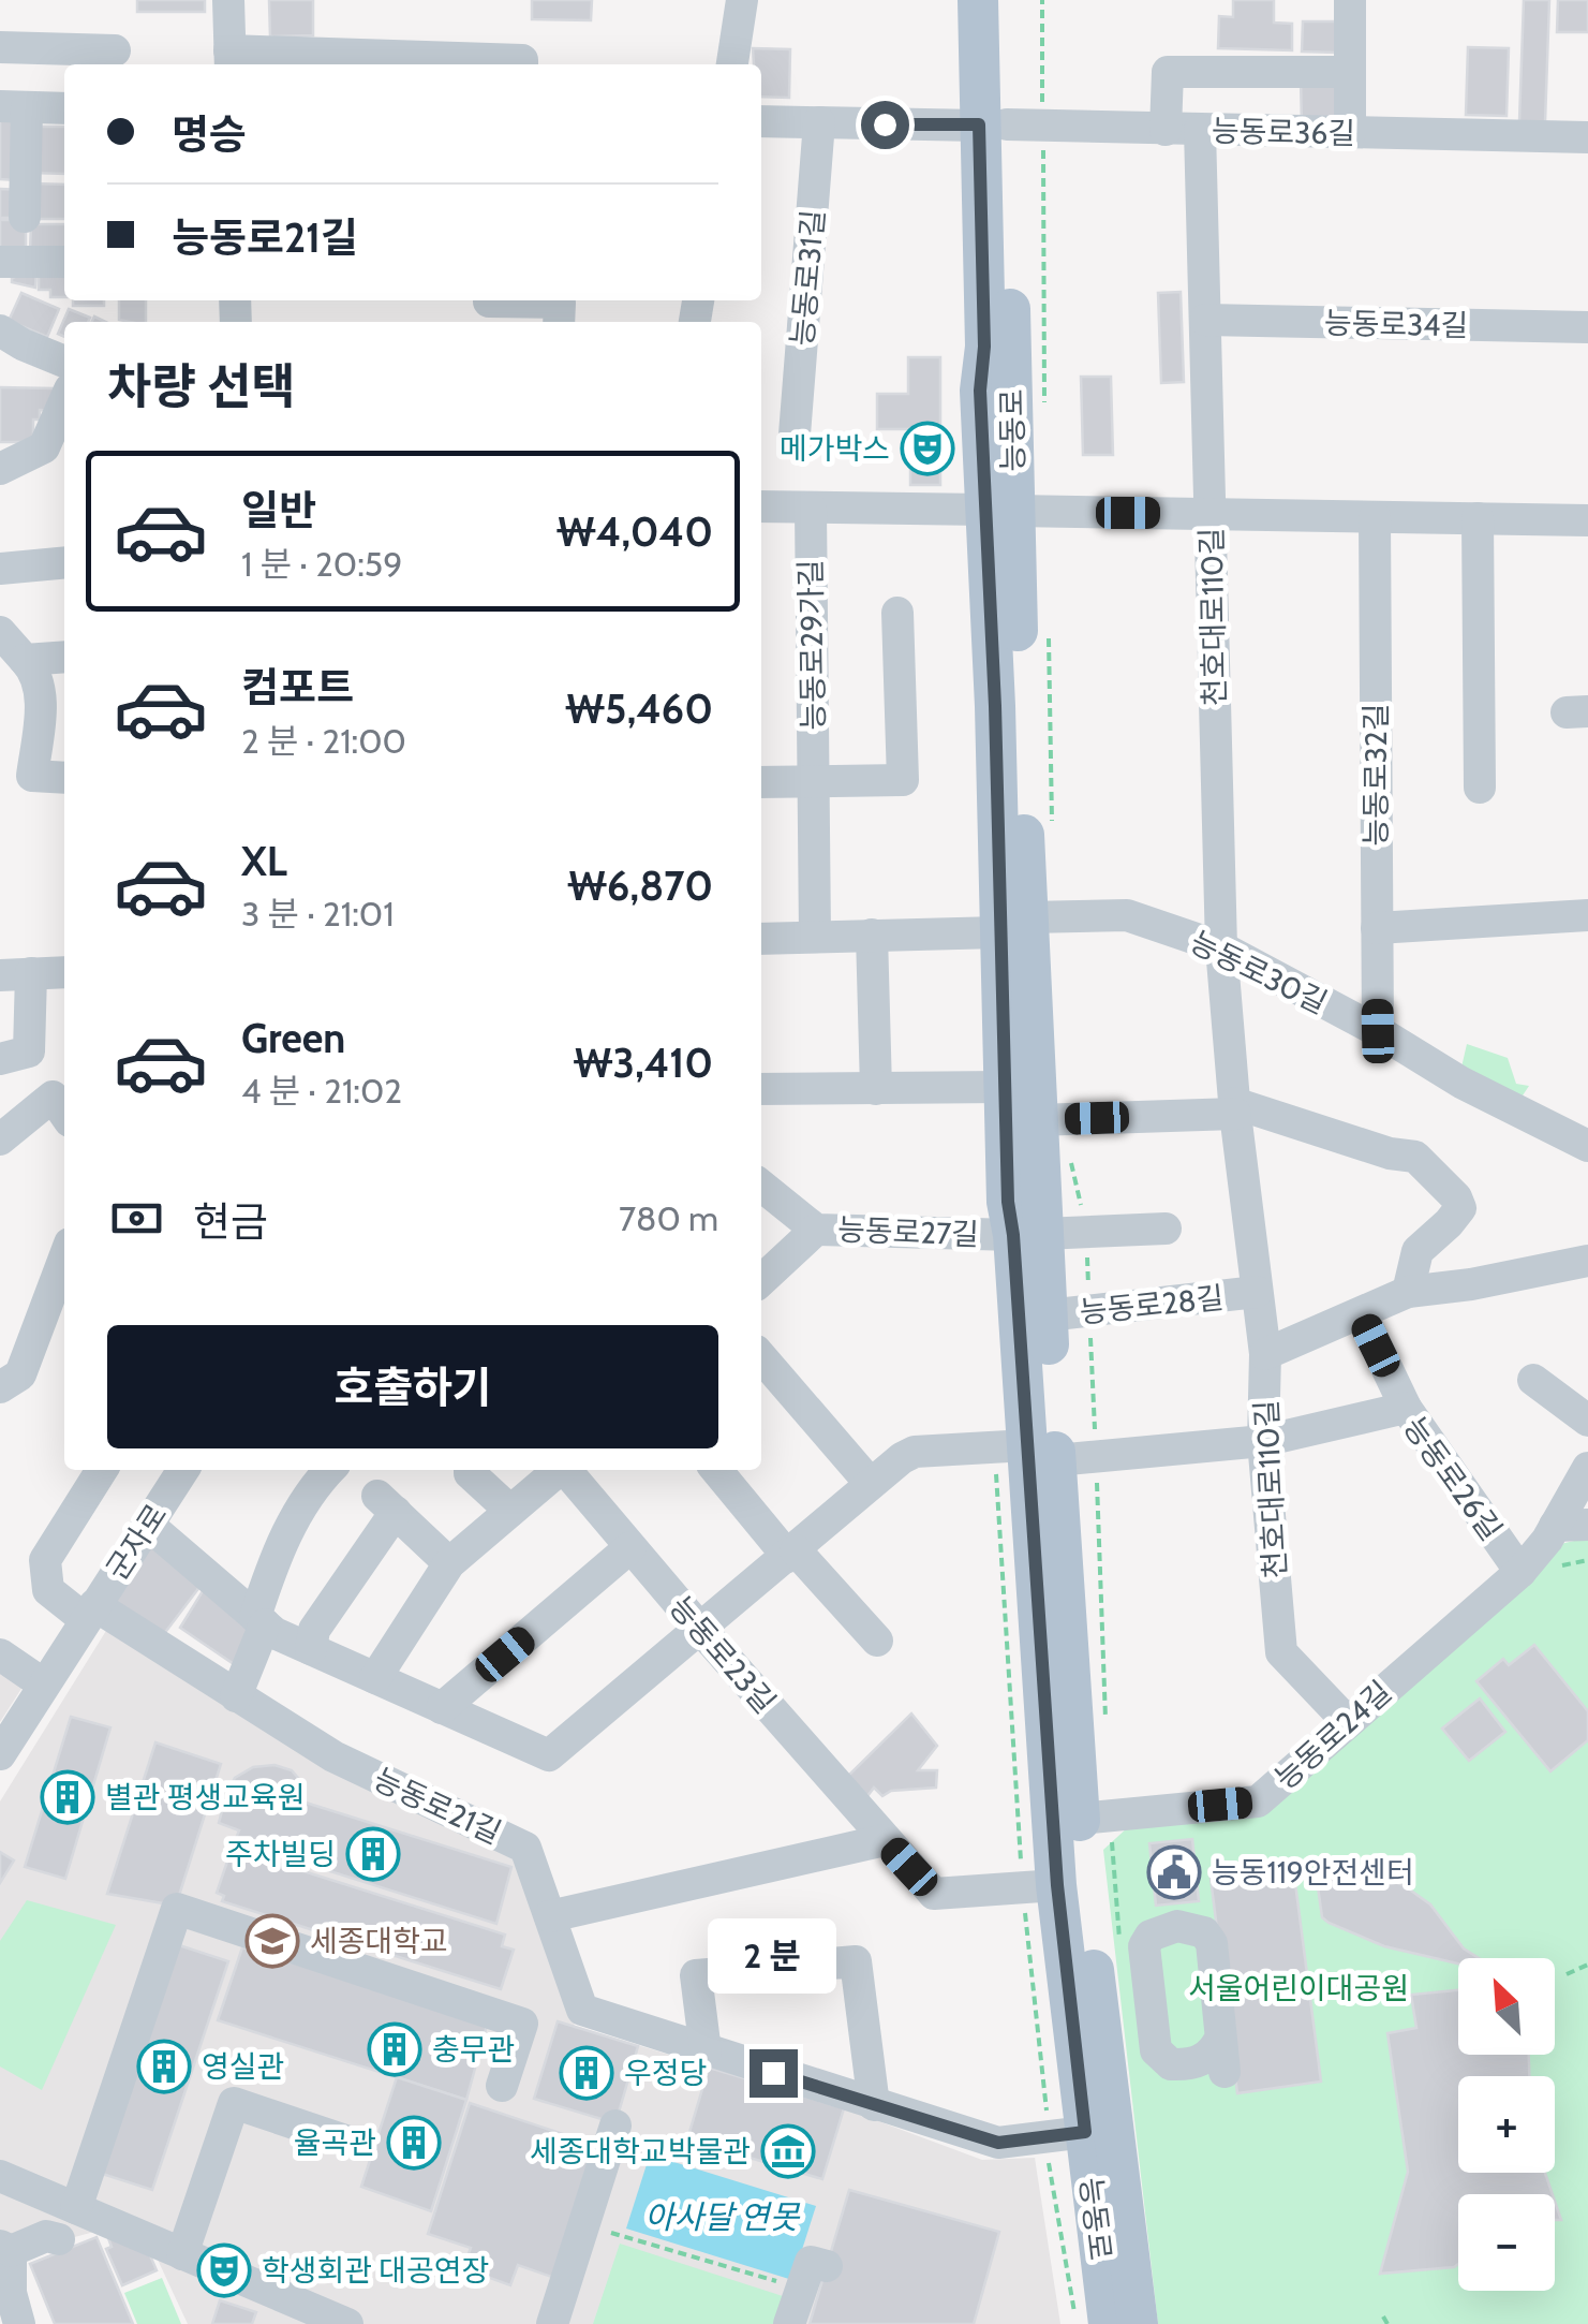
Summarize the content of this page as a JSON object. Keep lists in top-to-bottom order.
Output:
{
  "streets": {
    "main road": ["능동로"],
    "street": [
      "능동로36길",
      "능동로31길",
      "능동로34길",
      "천호대로110길",
      "능동로29가길",
      "능동로32길",
      "능동로30길",
      "능동로27길",
      "능동로28길",
      "능동로26길",
      "군자로",
      "능동로23길",
      "능동로24길",
      "능동로21길"
    ]
  },
  "crossings": [
    ["능동로36길", "능동로31길"],
    ["능동로36길", "능동로"],
    ["능동로36길", "천호대로110길"],
    ["능동로34길", "천호대로110길"],
    ["능동로", "능동로30길"],
    ["능동로", "능동로27길"],
    ["능동로", "능동로28길"],
    ["능동로", "능동로26길"],
    ["능동로", "능동로23길"],
    ["능동로", "능동로24길"],
    ["능동로", "능동로21길"],
    ["천호대로110길", "능동로30길"],
    ["천호대로110길", "능동로28길"],
    ["천호대로110길", "능동로26길"],
    ["천호대로110길", "능동로24길"],
    ["능동로29가길", "능동로30길"],
    ["능동로32길", "능동로30길"],
    ["능동로26길", "능동로23길"],
    ["능동로26길", "능동로24길"],
    ["군자로", "능동로21길"]
  ],
  "water": ["아사달 연못"],
  "parks": ["서울어린이대공원"],
  "places": {
    "theatre": ["메가박스", "학생회관 대공연장"],
    "building": [
      "별관 평생교육원",
      "주차빌딩",
      "충무관",
      "영실관",
      "우정당",
      "율곡관"
    ],
    "public building": ["능동119안전센터"],
    "school or university": ["세종대학교"],
    "museum": ["세종대학교박물관"]
  },
  "north": "top left",
  "page": {
    "banner": ["명승", "능동로21길"],
    "heading": "차량 선택",
    "list": [
      {
        "name": "일반",
        "note": "1 분 · 20:59",
        "value": "₩4,040"
      },
      {
        "name": "컴포트",
        "note": "2 분 · 21:00",
        "value": "₩5,460"
      },
      {
        "name": "XL",
        "note": "3 분 · 21:01",
        "value": "₩6,870"
      },
      {
        "name": "Green",
        "note": "4 분 · 21:02",
        "value": "₩3,410"
      }
    ],
    "pay": ["현금", "780 m"],
    "buttons": "호출하기",
    "bubble": "2 분",
    "map_buttons": ["+", "−"]
  }
}
